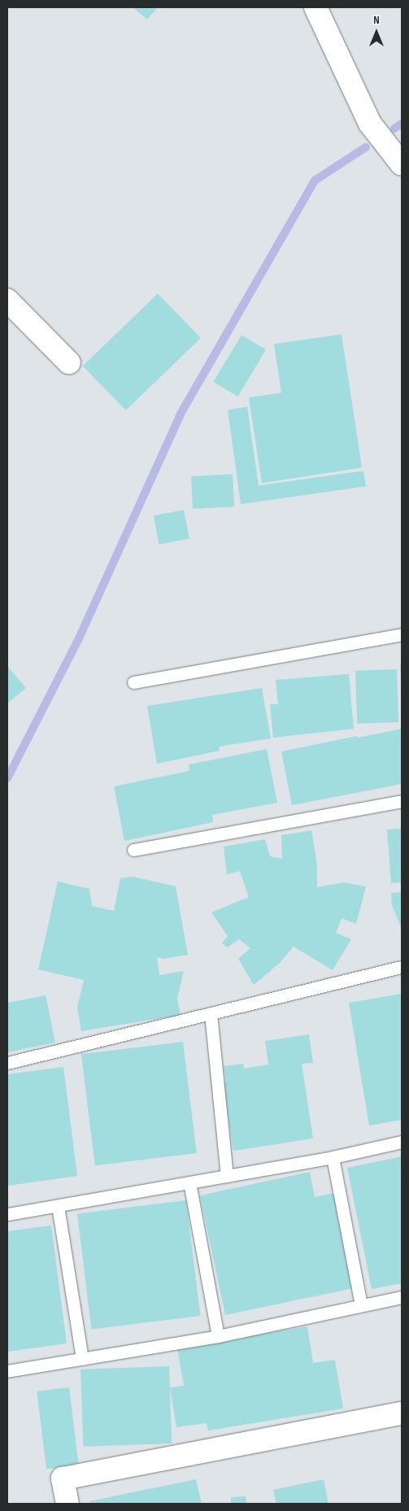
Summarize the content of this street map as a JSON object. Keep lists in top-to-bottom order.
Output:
{
  "north": "top"
}
